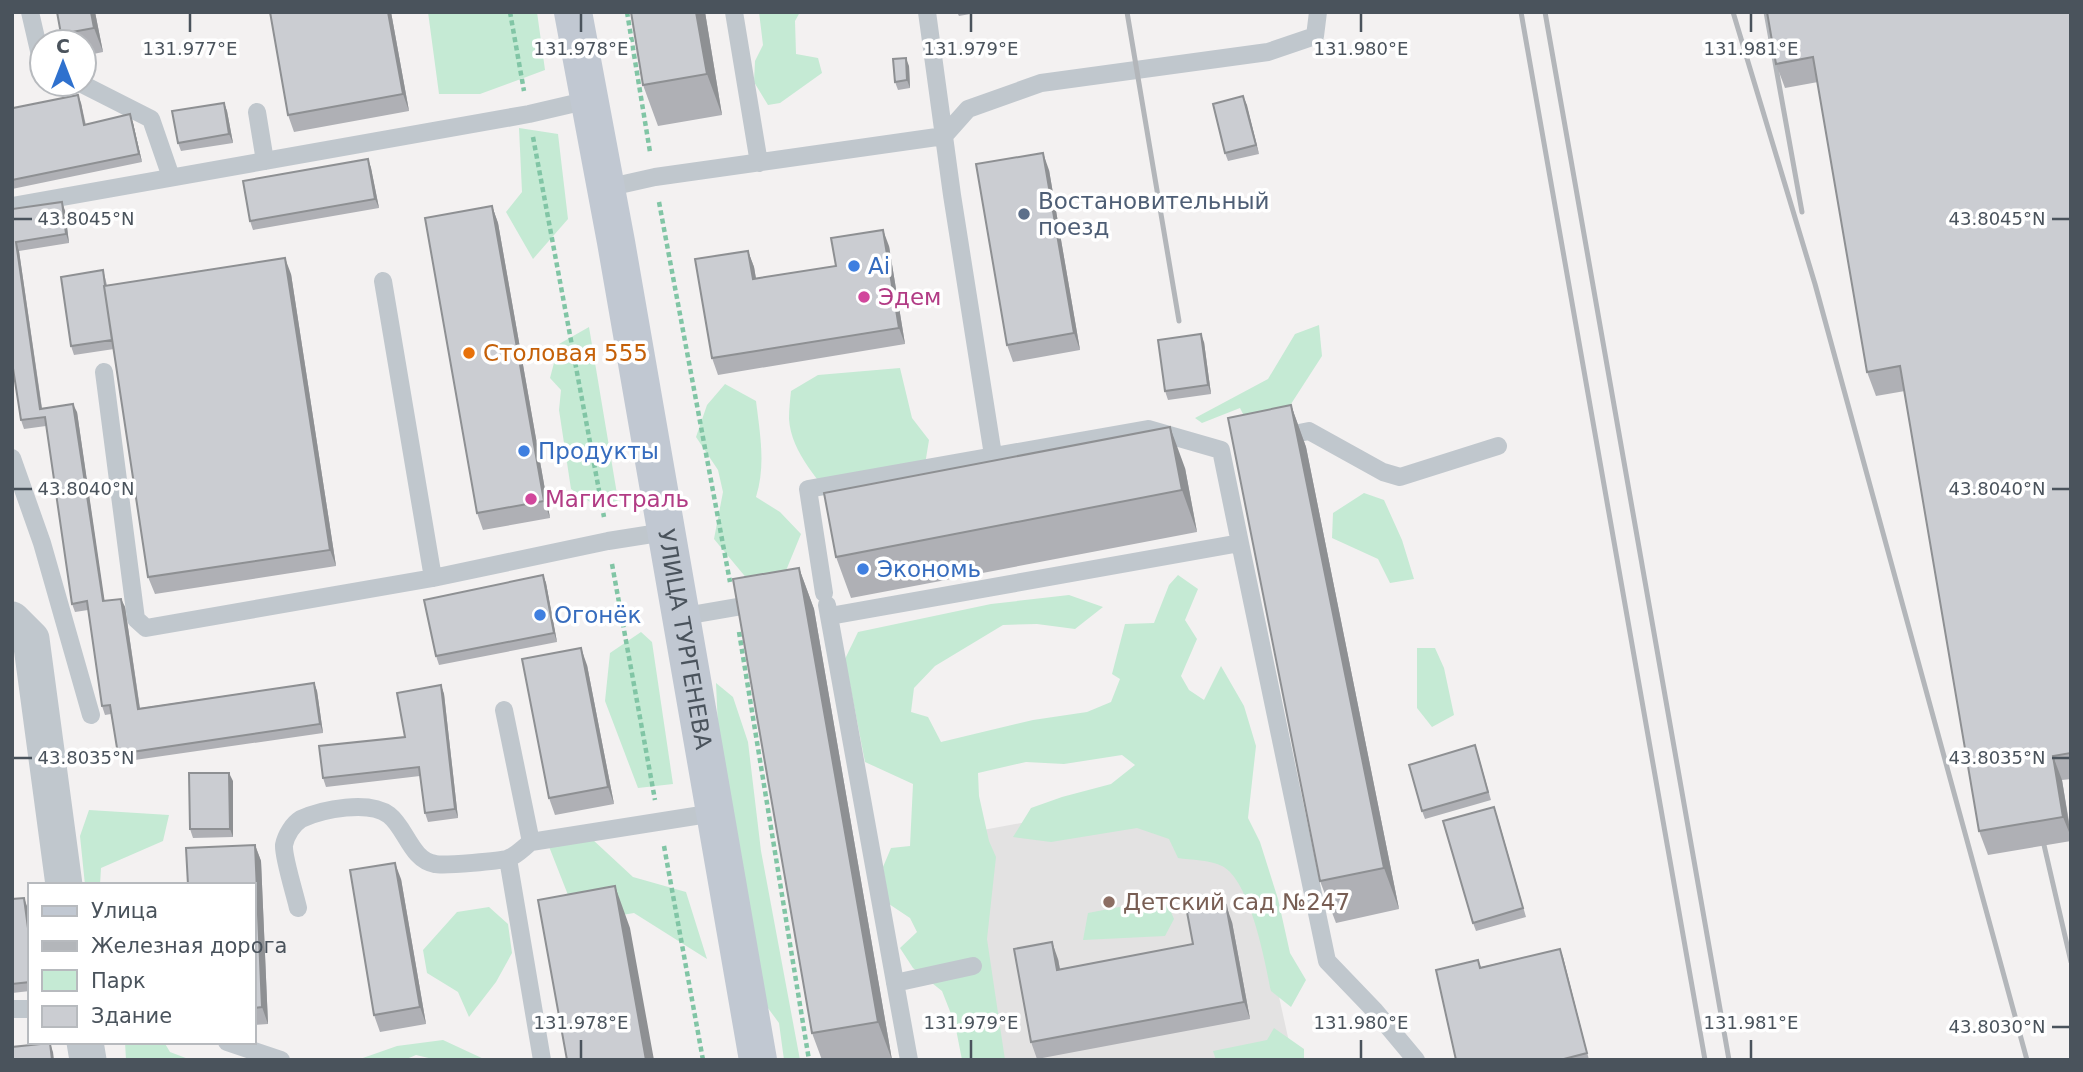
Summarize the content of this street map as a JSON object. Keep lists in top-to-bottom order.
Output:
{
  "streets": {
    "main road": ["УЛИЦА ТУРГЕНЕВА"]
  },
  "places": [
    "Востановительный поезд",
    "Ai",
    "Эдем",
    "Столовая 555",
    "Продукты",
    "Магистраль",
    "Экономь",
    "Огонёк",
    "Детский сад №247"
  ],
  "legend": [
    "Улица",
    "Железная дорога",
    "Парк",
    "Здание"
  ],
  "north": "top",
  "coordinates": [
    "131.977°E",
    "131.978°E",
    "131.979°E",
    "131.980°E",
    "131.981°E",
    "43.8045°N",
    "43.8040°N",
    "43.8035°N",
    "43.8030°N"
  ]
}
